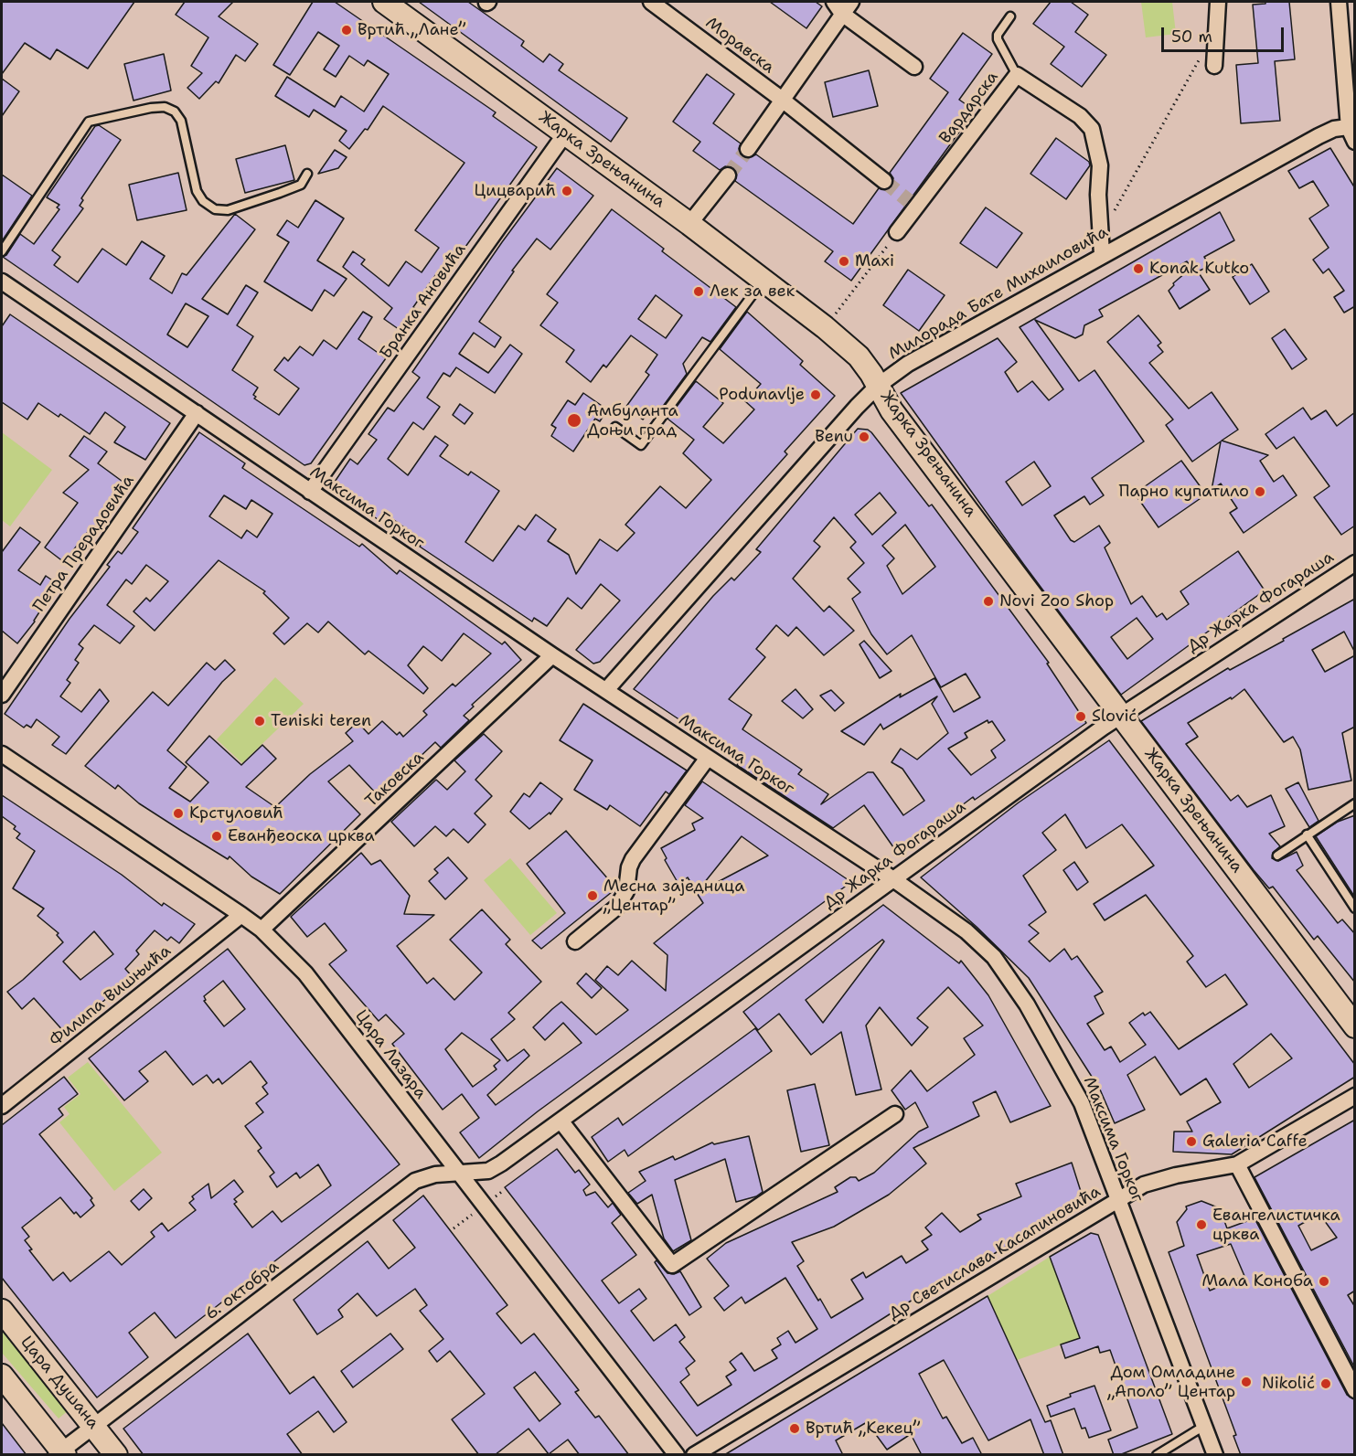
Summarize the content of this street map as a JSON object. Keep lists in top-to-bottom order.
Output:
{
  "streets": {
    "street": [
      "Моравска",
      "Вардарска",
      "Жарка Зрењанина",
      "Милорада Бате Михаиловића",
      "Бранка Ановића",
      "Максима Горког",
      "Петра Прерадовића",
      "Др Жарка Фогараша",
      "Таковска",
      "Филипа Вишњића",
      "Цара Лазара",
      "Др Светислава Касапиновића",
      "6. октобра",
      "Цара Душана"
    ]
  },
  "crossings": [
    ["Вардарска", "Милорада Бате Михаиловића"],
    ["Жарка Зрењанина", "Милорада Бате Михаиловића"],
    ["Жарка Зрењанина", "Бранка Ановића"],
    ["Жарка Зрењанина", "Др Жарка Фогараша"],
    ["Милорада Бате Михаиловића", "Максима Горког"],
    ["Бранка Ановића", "Максима Горког"],
    ["Максима Горког", "Петра Прерадовића"],
    ["Максима Горког", "Др Жарка Фогараша"],
    ["Максима Горког", "Таковска"],
    ["Максима Горког", "Др Светислава Касапиновића"],
    ["Др Жарка Фогараша", "Цара Лазара"],
    ["Др Жарка Фогараша", "6. октобра"],
    ["Таковска", "Цара Лазара"],
    ["Филипа Вишњића", "Цара Лазара"],
    ["Цара Лазара", "6. октобра"],
    ["6. октобра", "Цара Душана"]
  ],
  "places": [
    "Вртић „Лане”",
    "Цицварић",
    "Maxi",
    "Konak Kutko",
    "Лек за век",
    "Podunavlje",
    "Амбуланта Доњи град",
    "Benu",
    "Парно купатило",
    "Novi Zoo Shop",
    "Slović",
    "Teniski teren",
    "Крстуловић",
    "Еванђеоска црква",
    "Месна заједница „Центар”",
    "Galeria Caffe",
    "Евангелистичка црква",
    "Мала Коноба",
    "Дом Омладине „Аполо” Центар",
    "Nikolić",
    "Вртић „Кекец”"
  ],
  "scale_bar": "50 m"
}
